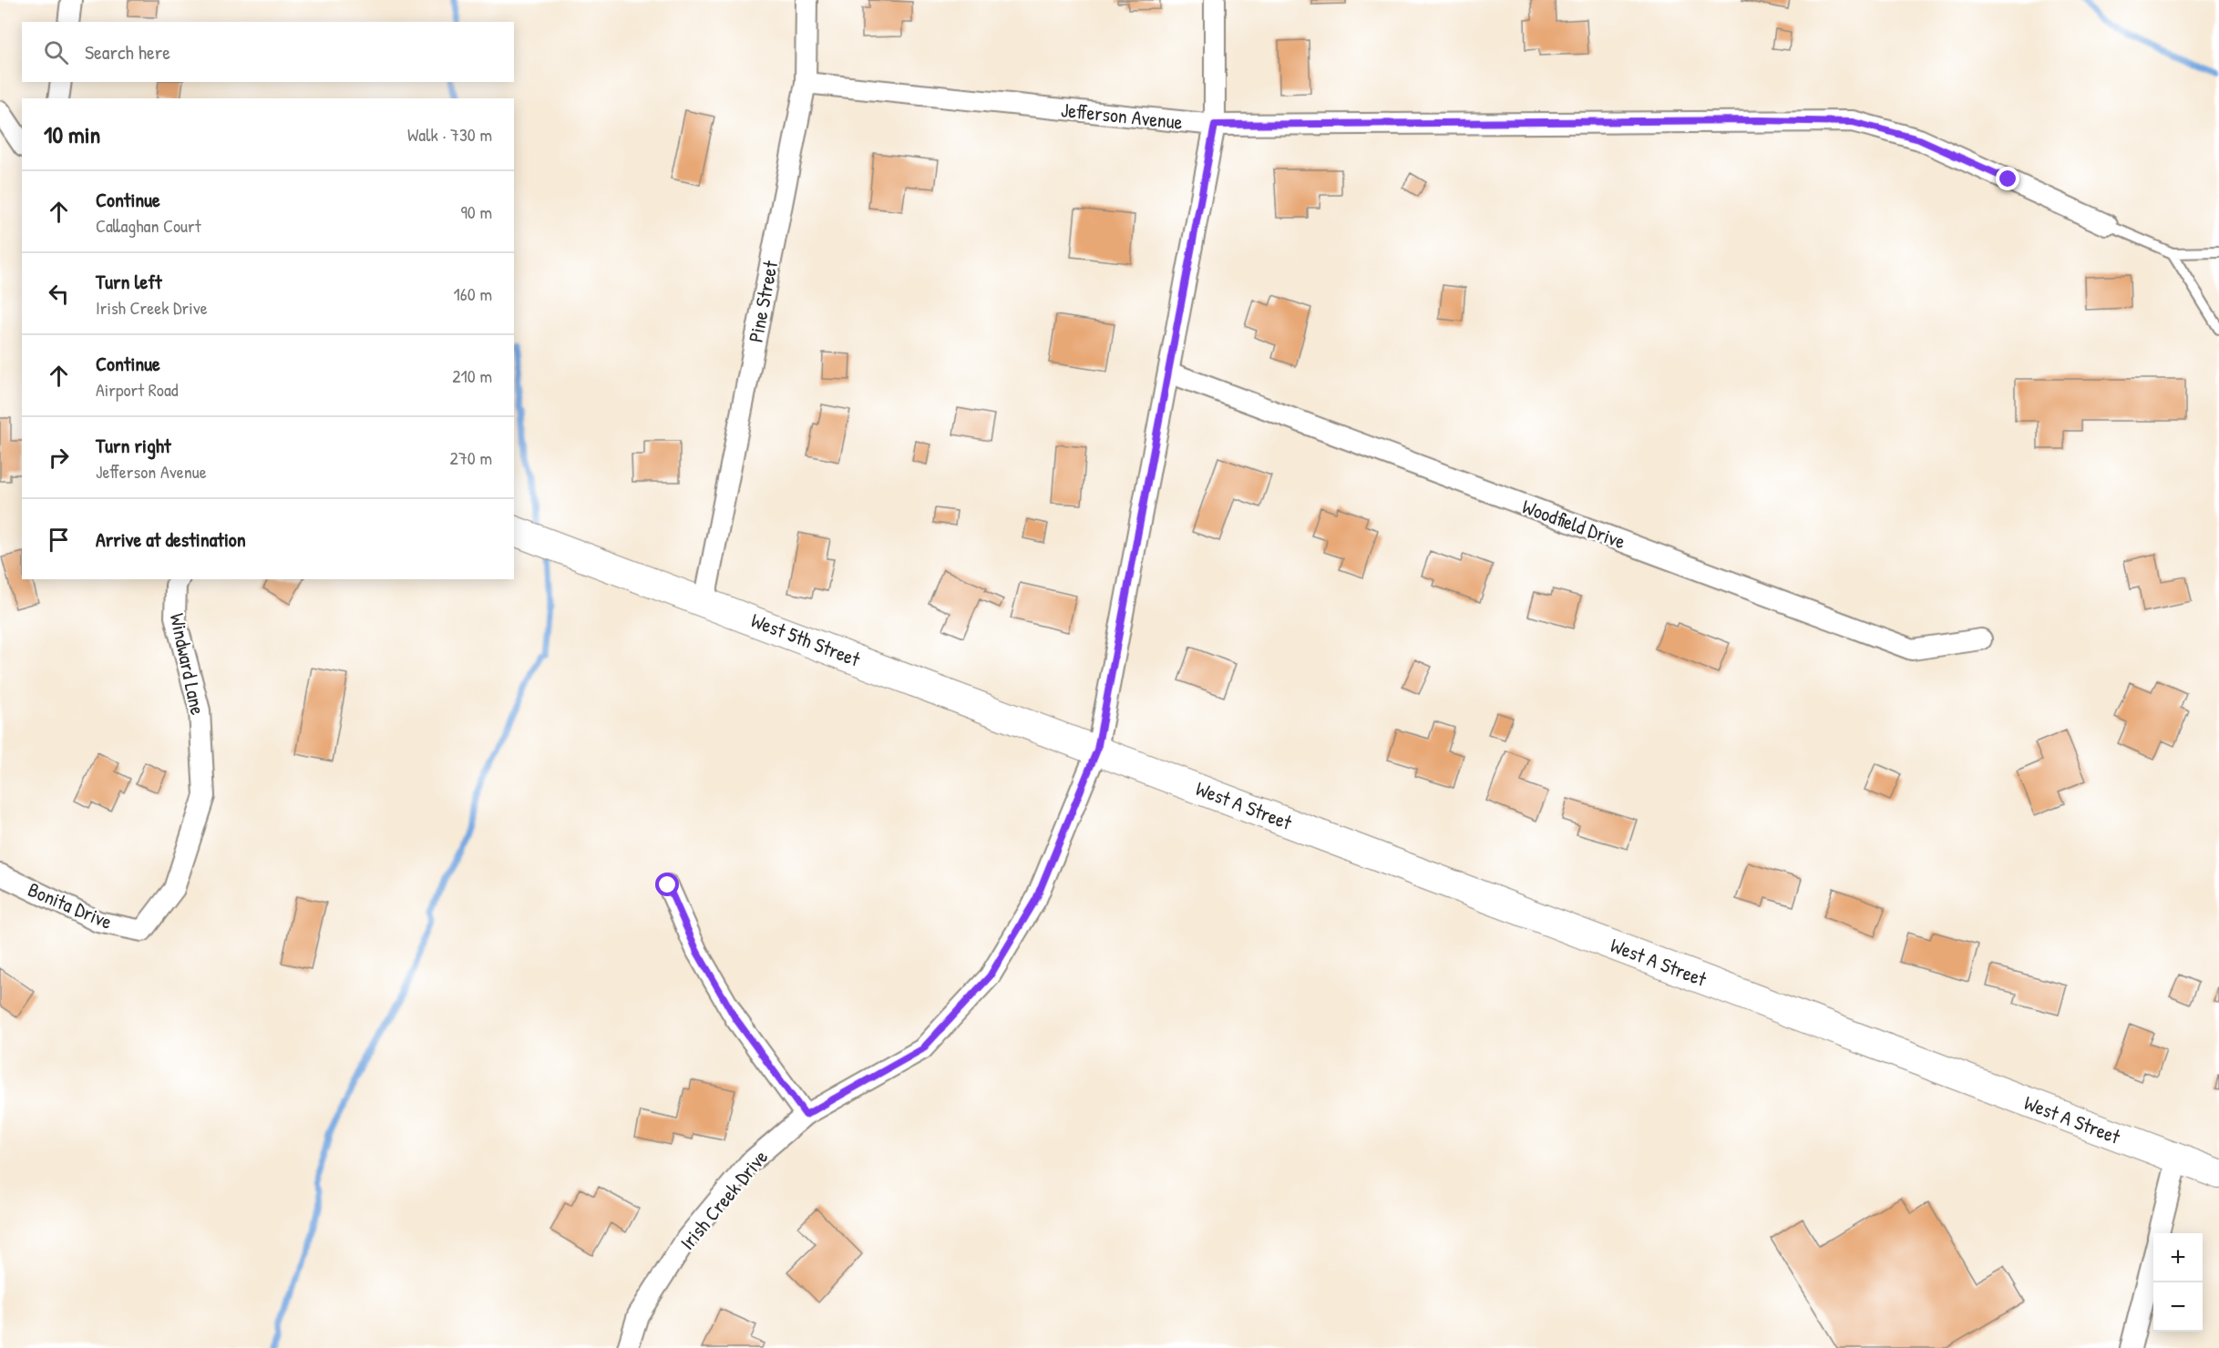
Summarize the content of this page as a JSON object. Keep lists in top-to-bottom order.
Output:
{
  "streets": {
    "street": [
      "Jefferson Avenue",
      "Pine Street",
      "Woodfield Drive",
      "West 5th Street",
      "Windward Lane",
      "West A Street",
      "Bonita Drive",
      "Irish Creek Drive"
    ]
  },
  "crossings": [
    ["Jefferson Avenue", "Pine Street"],
    ["Jefferson Avenue", "Irish Creek Drive"],
    ["Pine Street", "West 5th Street"],
    ["Woodfield Drive", "Irish Creek Drive"],
    ["West 5th Street", "West A Street"],
    ["West 5th Street", "Irish Creek Drive"],
    ["Windward Lane", "Bonita Drive"],
    ["West A Street", "Irish Creek Drive"]
  ],
  "page": {
    "search": "Search here",
    "heading": ["10 min", "Walk · 730 m"],
    "list": [
      ["Continue", "Callaghan Court", "90 m"],
      ["Turn left", "Irish Creek Drive", "160 m"],
      ["Continue", "Airport Road", "210 m"],
      ["Turn right", "Jefferson Avenue", "270 m"],
      "Arrive at destination"
    ],
    "map_buttons": ["+", "−"]
  }
}
